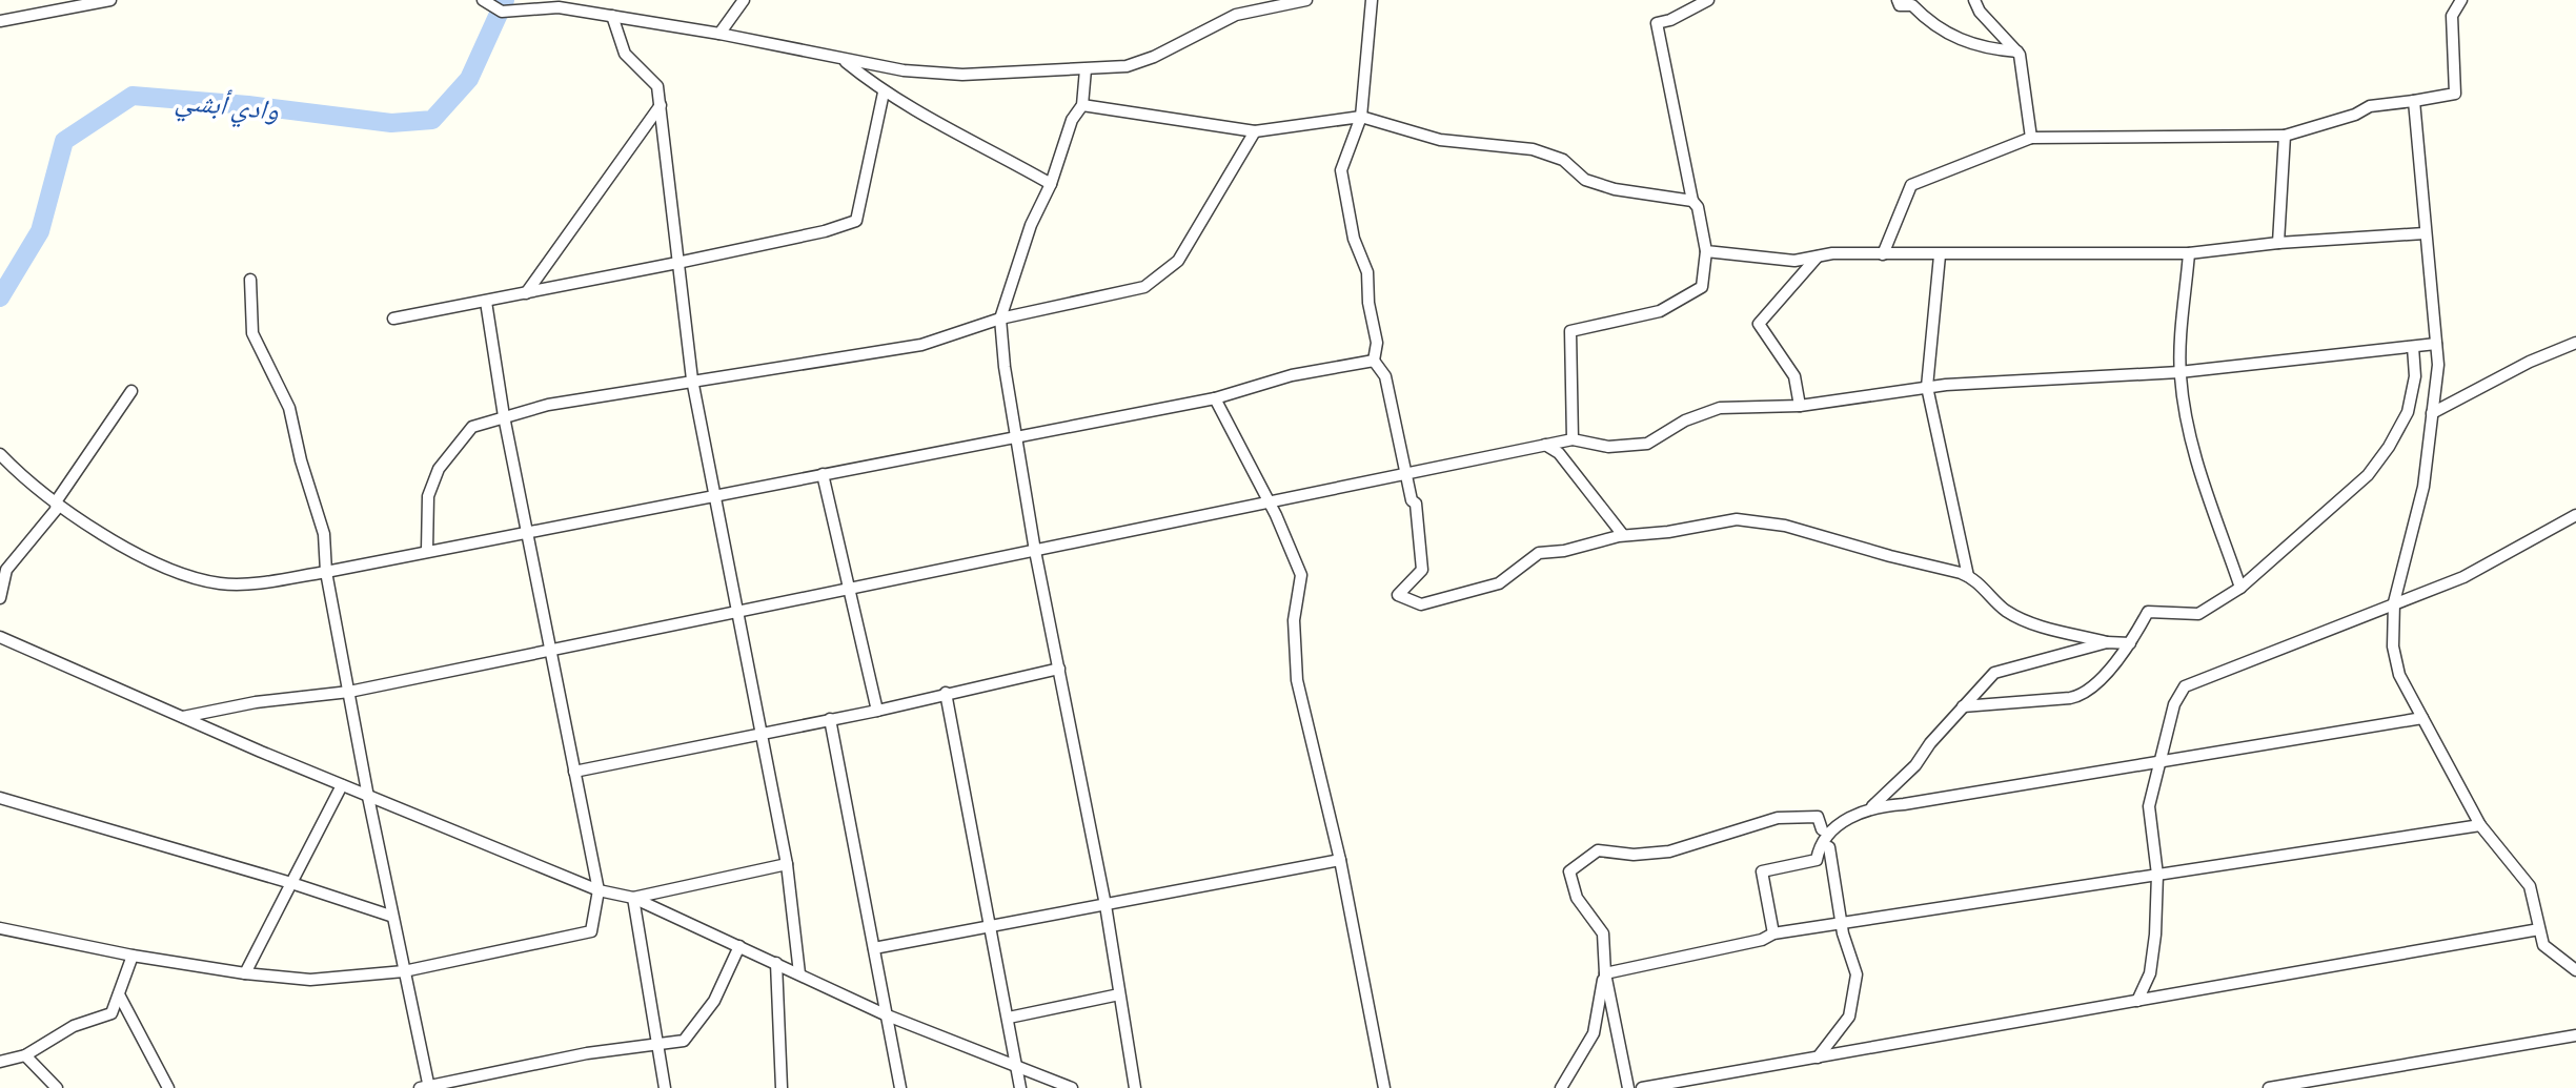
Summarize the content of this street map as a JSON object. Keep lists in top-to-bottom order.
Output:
{
  "water": ["وادي أبشي"]
}
